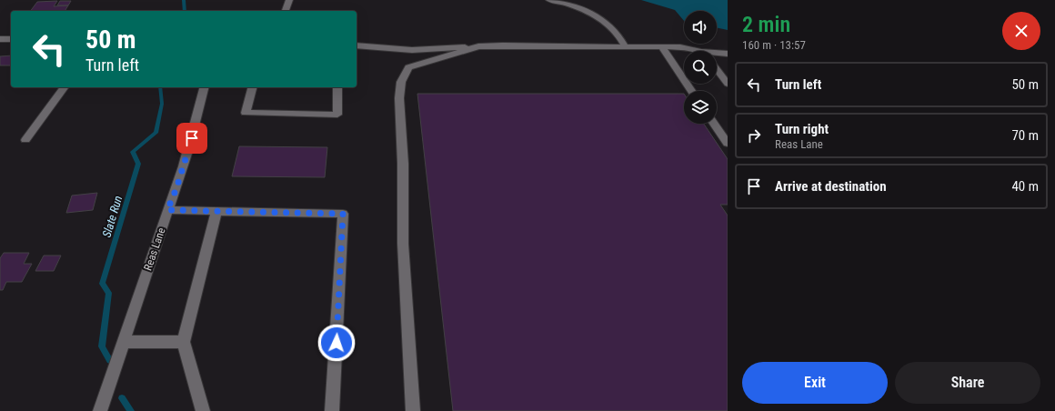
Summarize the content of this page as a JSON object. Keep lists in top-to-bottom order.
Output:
{
  "streets": {
    "street": ["Reas Lane"]
  },
  "water": ["Slate Run"],
  "page": {
    "heading": ["2 min", "160 m · 13:57"],
    "turn": ["50 m", "Turn left"],
    "list": [
      {
        "name": "Turn left",
        "value": "50 m"
      },
      {
        "name": "Turn right",
        "note": "Reas Lane",
        "value": "70 m"
      },
      {
        "name": "Arrive at destination",
        "value": "40 m"
      }
    ],
    "buttons": ["Exit", "Share"]
  }
}
